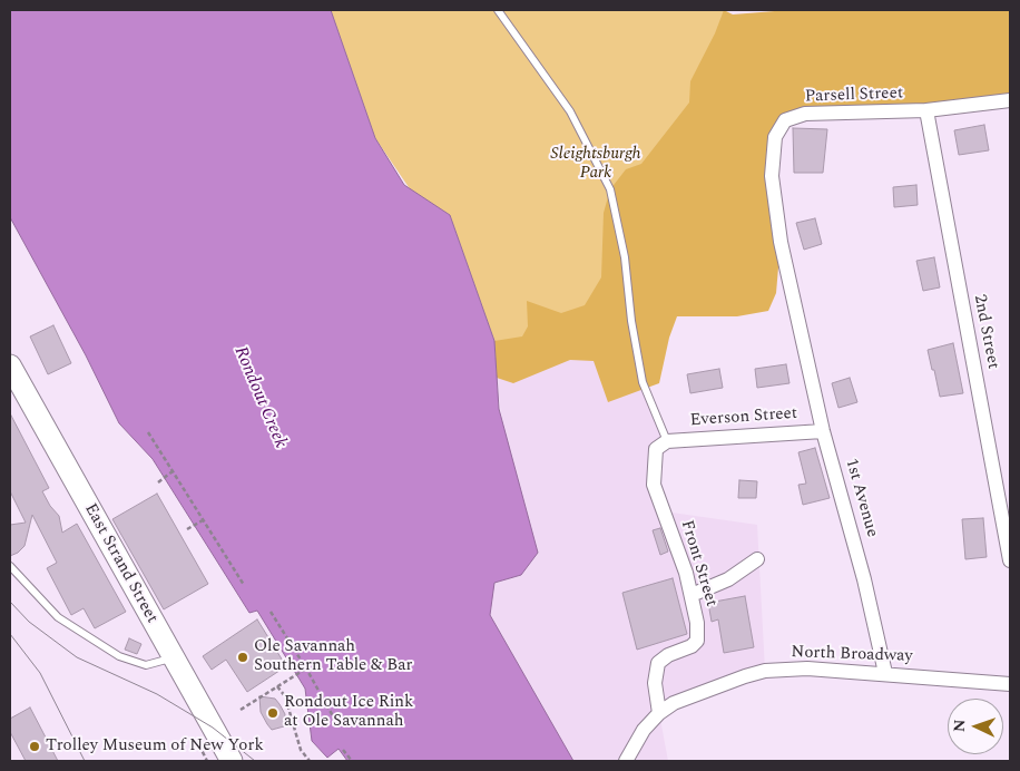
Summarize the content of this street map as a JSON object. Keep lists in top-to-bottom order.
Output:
{
  "streets": {
    "street": [
      "Parsell Street",
      "2nd Street",
      "Everson Street",
      "1st Avenue",
      "East Strand Street",
      "Front Street",
      "North Broadway"
    ]
  },
  "crossings": [
    ["Parsell Street", "2nd Street"],
    ["Parsell Street", "1st Avenue"],
    ["Everson Street", "1st Avenue"],
    ["Everson Street", "Front Street"],
    ["1st Avenue", "North Broadway"],
    ["Front Street", "North Broadway"]
  ],
  "water": ["Rondout Creek"],
  "parks": ["Sleightsburgh Park"],
  "places": ["Ole Savannah Southern Table & Bar", "Rondout Ice Rink at Ole Savannah", "Trolley Museum of New York"],
  "north": "left"
}
